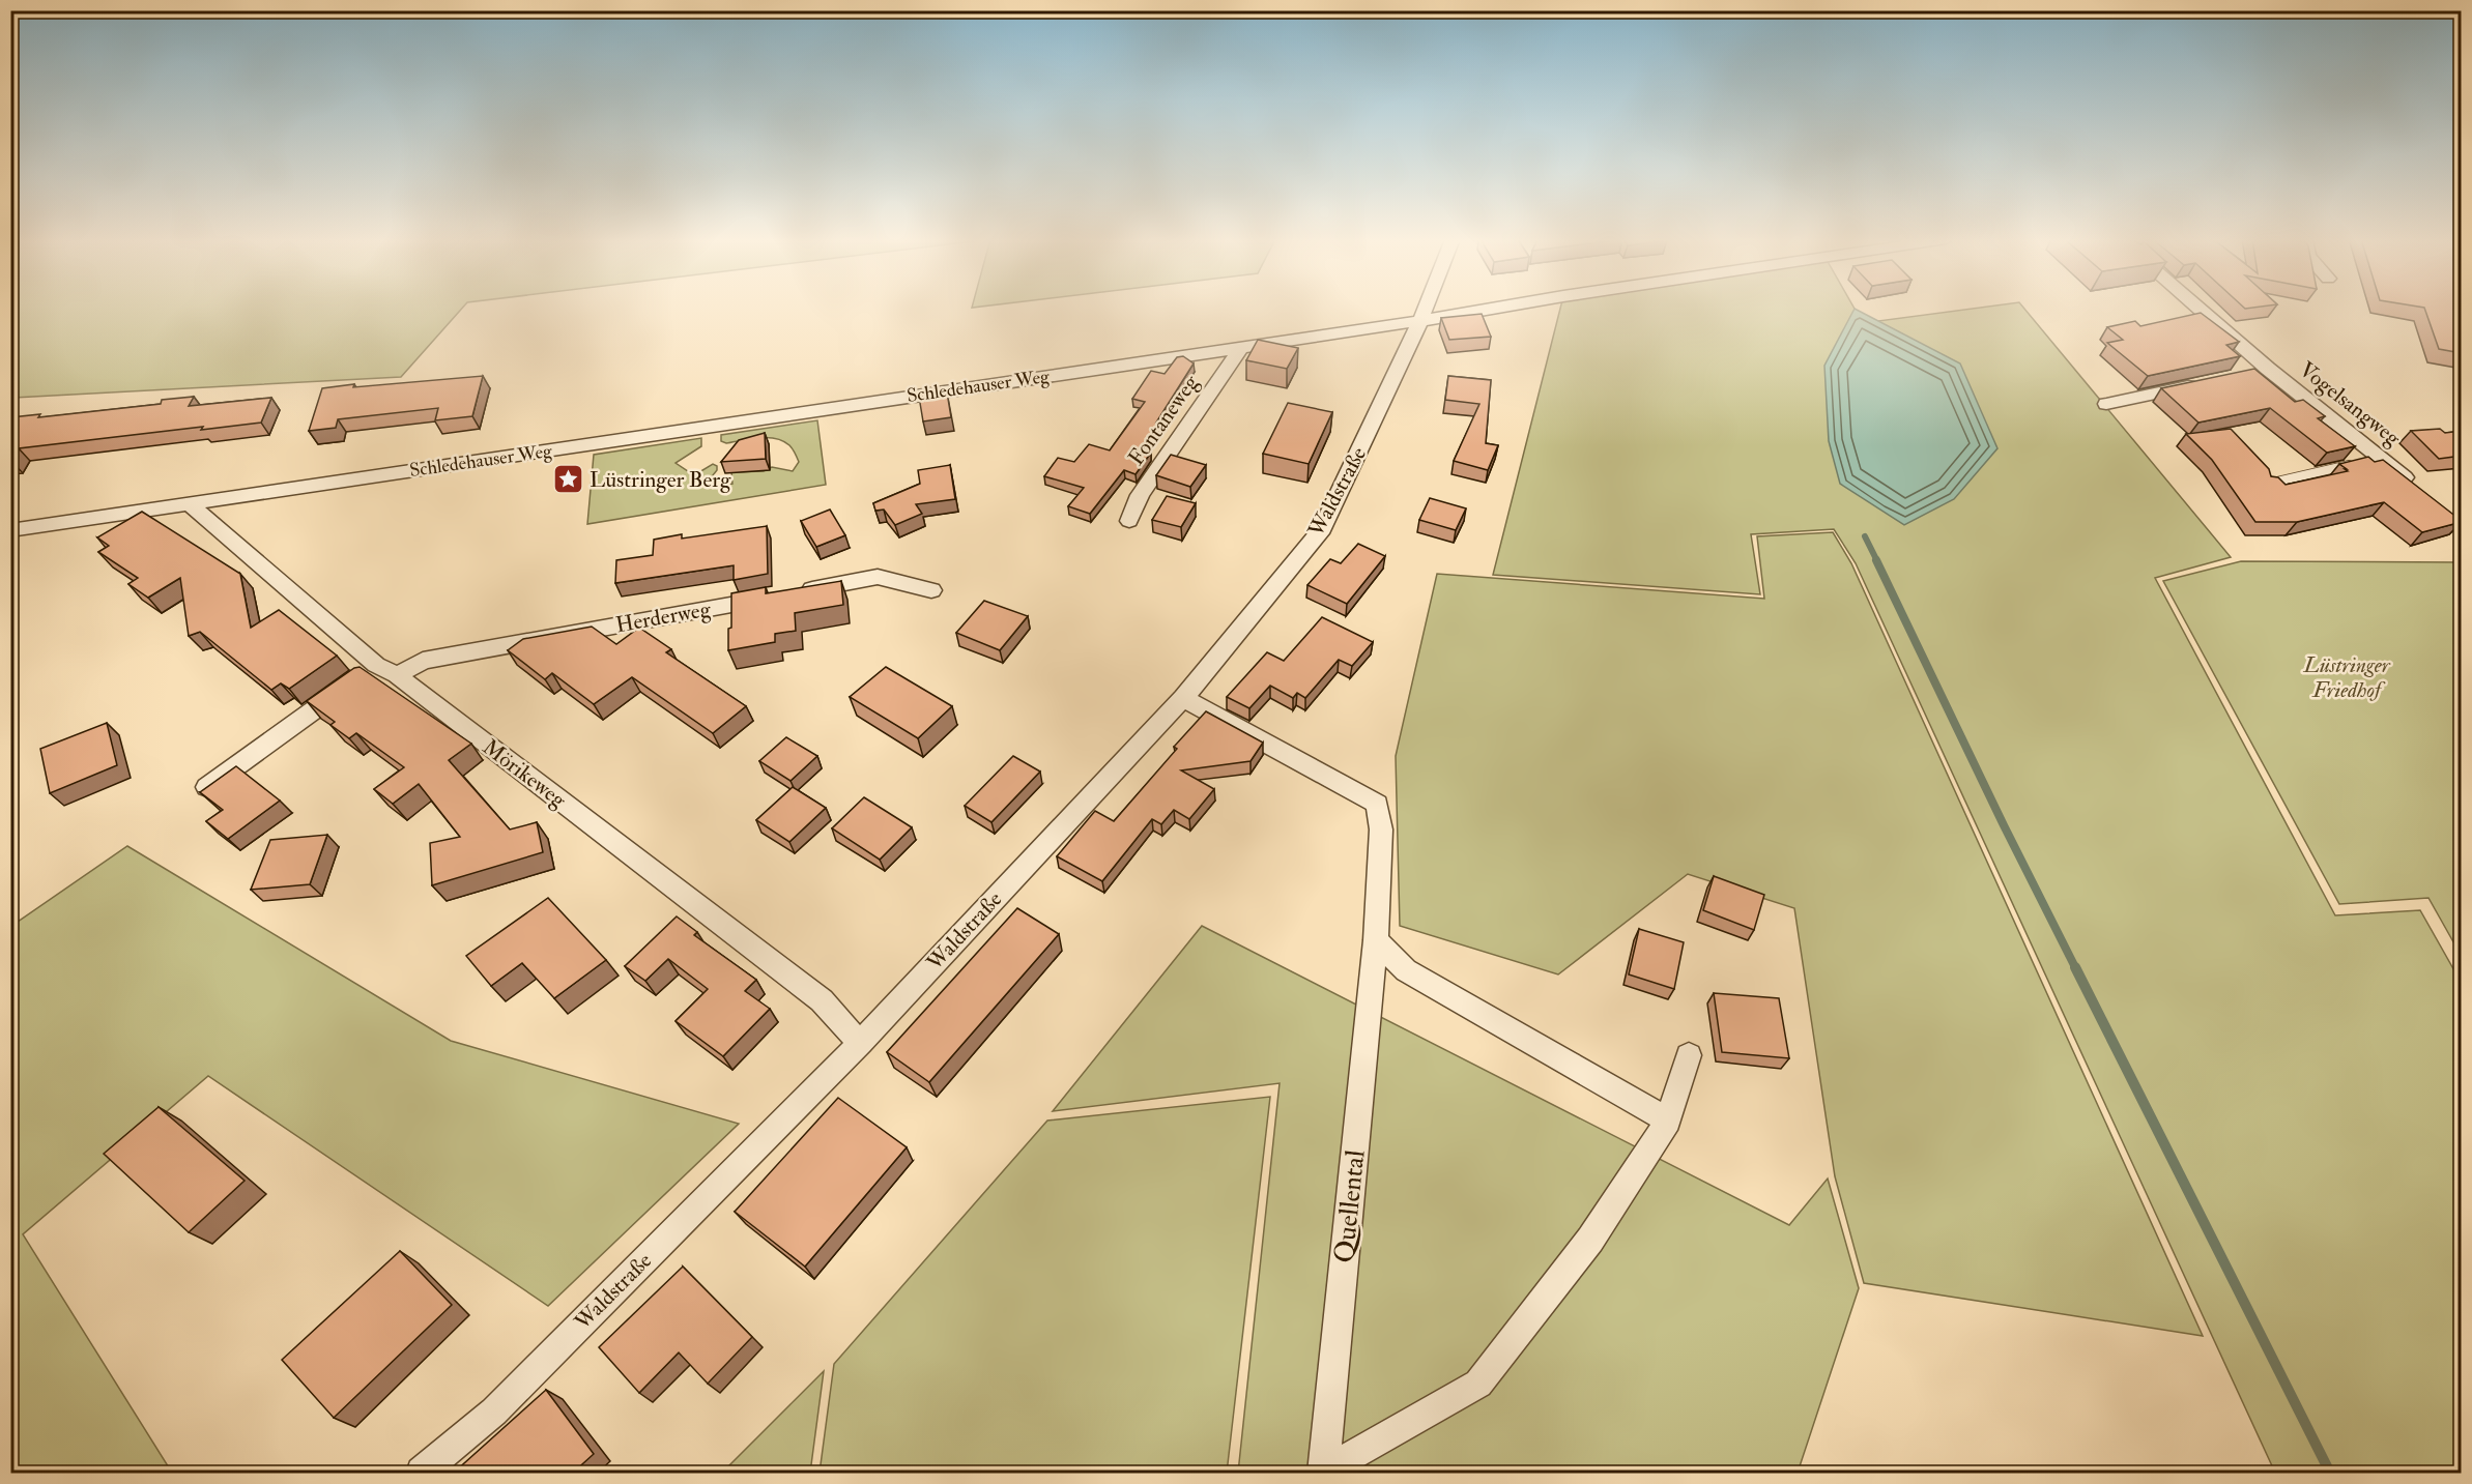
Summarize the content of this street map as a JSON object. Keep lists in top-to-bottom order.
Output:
{
  "streets": {
    "street": [
      "Schledehauser Weg",
      "Vogelsangweg",
      "Fontaneweg",
      "Waldstraße",
      "Herderweg",
      "Mörikeweg",
      "Quellental"
    ]
  },
  "crossings": [
    ["Schledehauser Weg", "Fontaneweg"],
    ["Schledehauser Weg", "Waldstraße"],
    ["Schledehauser Weg", "Mörikeweg"],
    ["Waldstraße", "Mörikeweg"],
    ["Waldstraße", "Quellental"],
    ["Herderweg", "Mörikeweg"]
  ],
  "parks": ["Lüstringer Friedhof"],
  "places": {
    "place": ["Lüstringer Berg"]
  }
}
